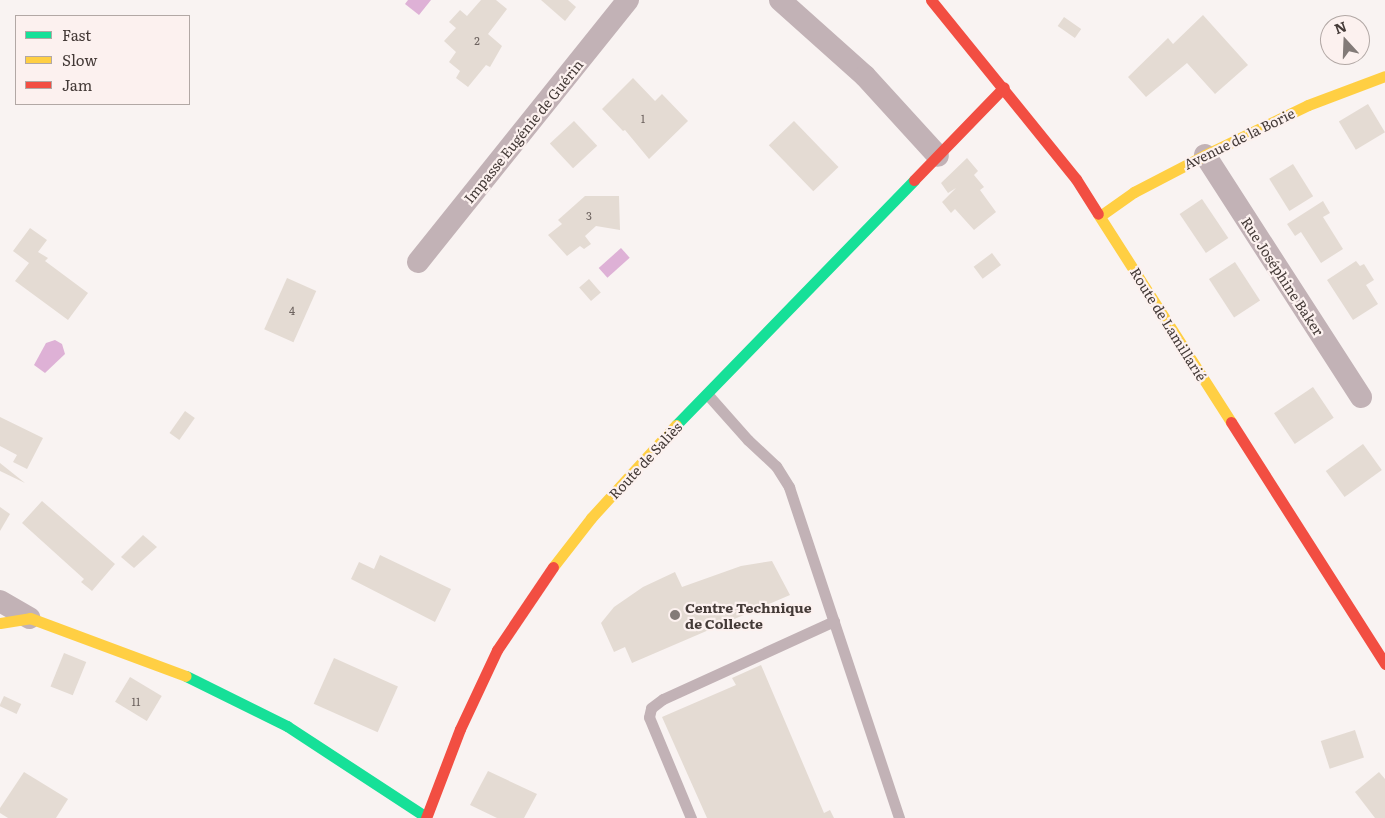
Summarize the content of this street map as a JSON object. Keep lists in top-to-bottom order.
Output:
{
  "streets": {
    "street": [
      "Impasse Eugénie de Guérin",
      "Avenue de la Borie",
      "Rue Joséphine Baker",
      "Route de Lamillarié",
      "Route de Saliès"
    ]
  },
  "crossings": [
    ["Avenue de la Borie", "Rue Joséphine Baker"],
    ["Avenue de la Borie", "Route de Lamillarié"],
    ["Route de Lamillarié", "Route de Saliès"]
  ],
  "places": ["Centre Technique de Collecte"],
  "house_numbers": [
    "2",
    "1",
    "3",
    "4",
    "11"
  ],
  "legend": ["Fast", "Slow", "Jam"],
  "north": "top"
}
